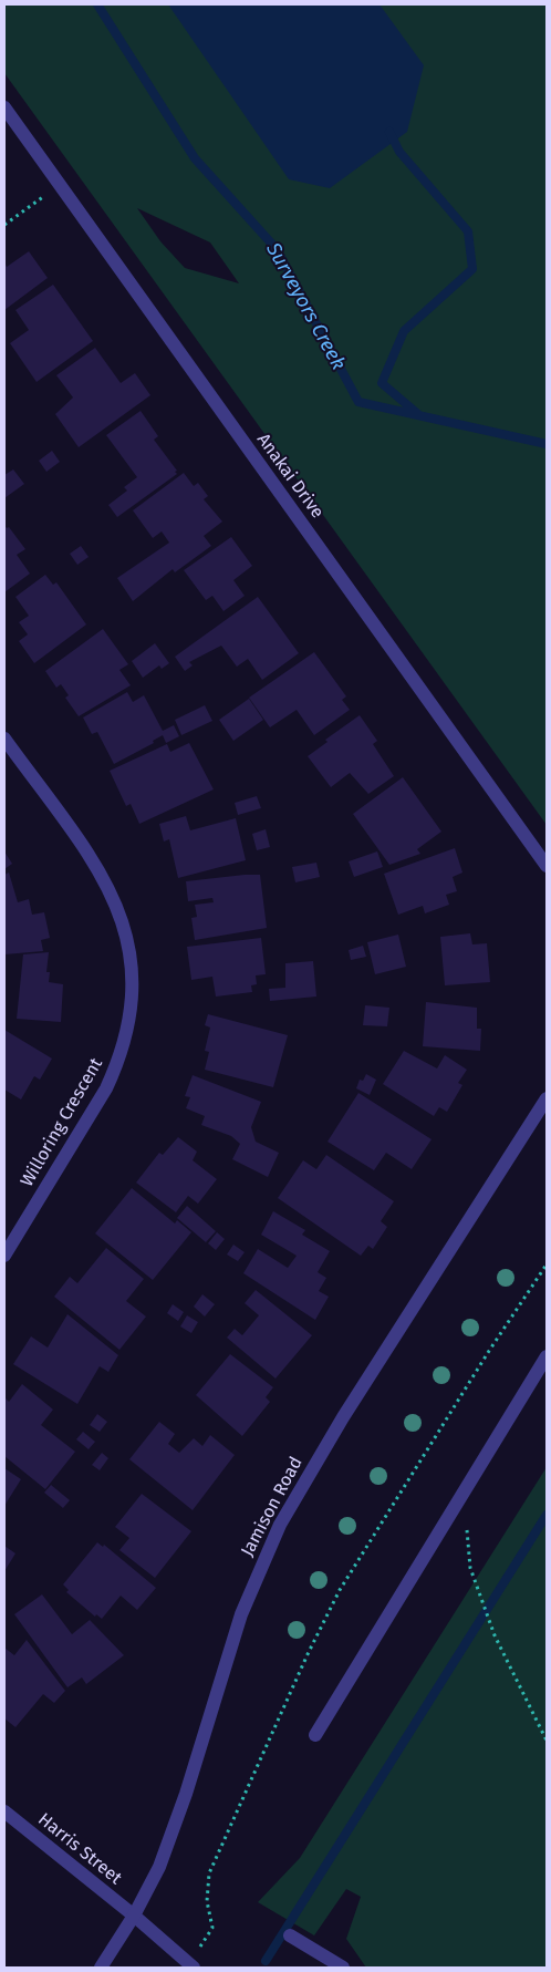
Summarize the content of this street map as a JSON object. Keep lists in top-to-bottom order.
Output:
{
  "streets": {
    "street": [
      "Anakai Drive",
      "Willoring Crescent",
      "Jamison Road",
      "Harris Street"
    ]
  },
  "crossings": [
    ["Jamison Road", "Harris Street"]
  ],
  "water": ["Surveyors Creek"]
}
